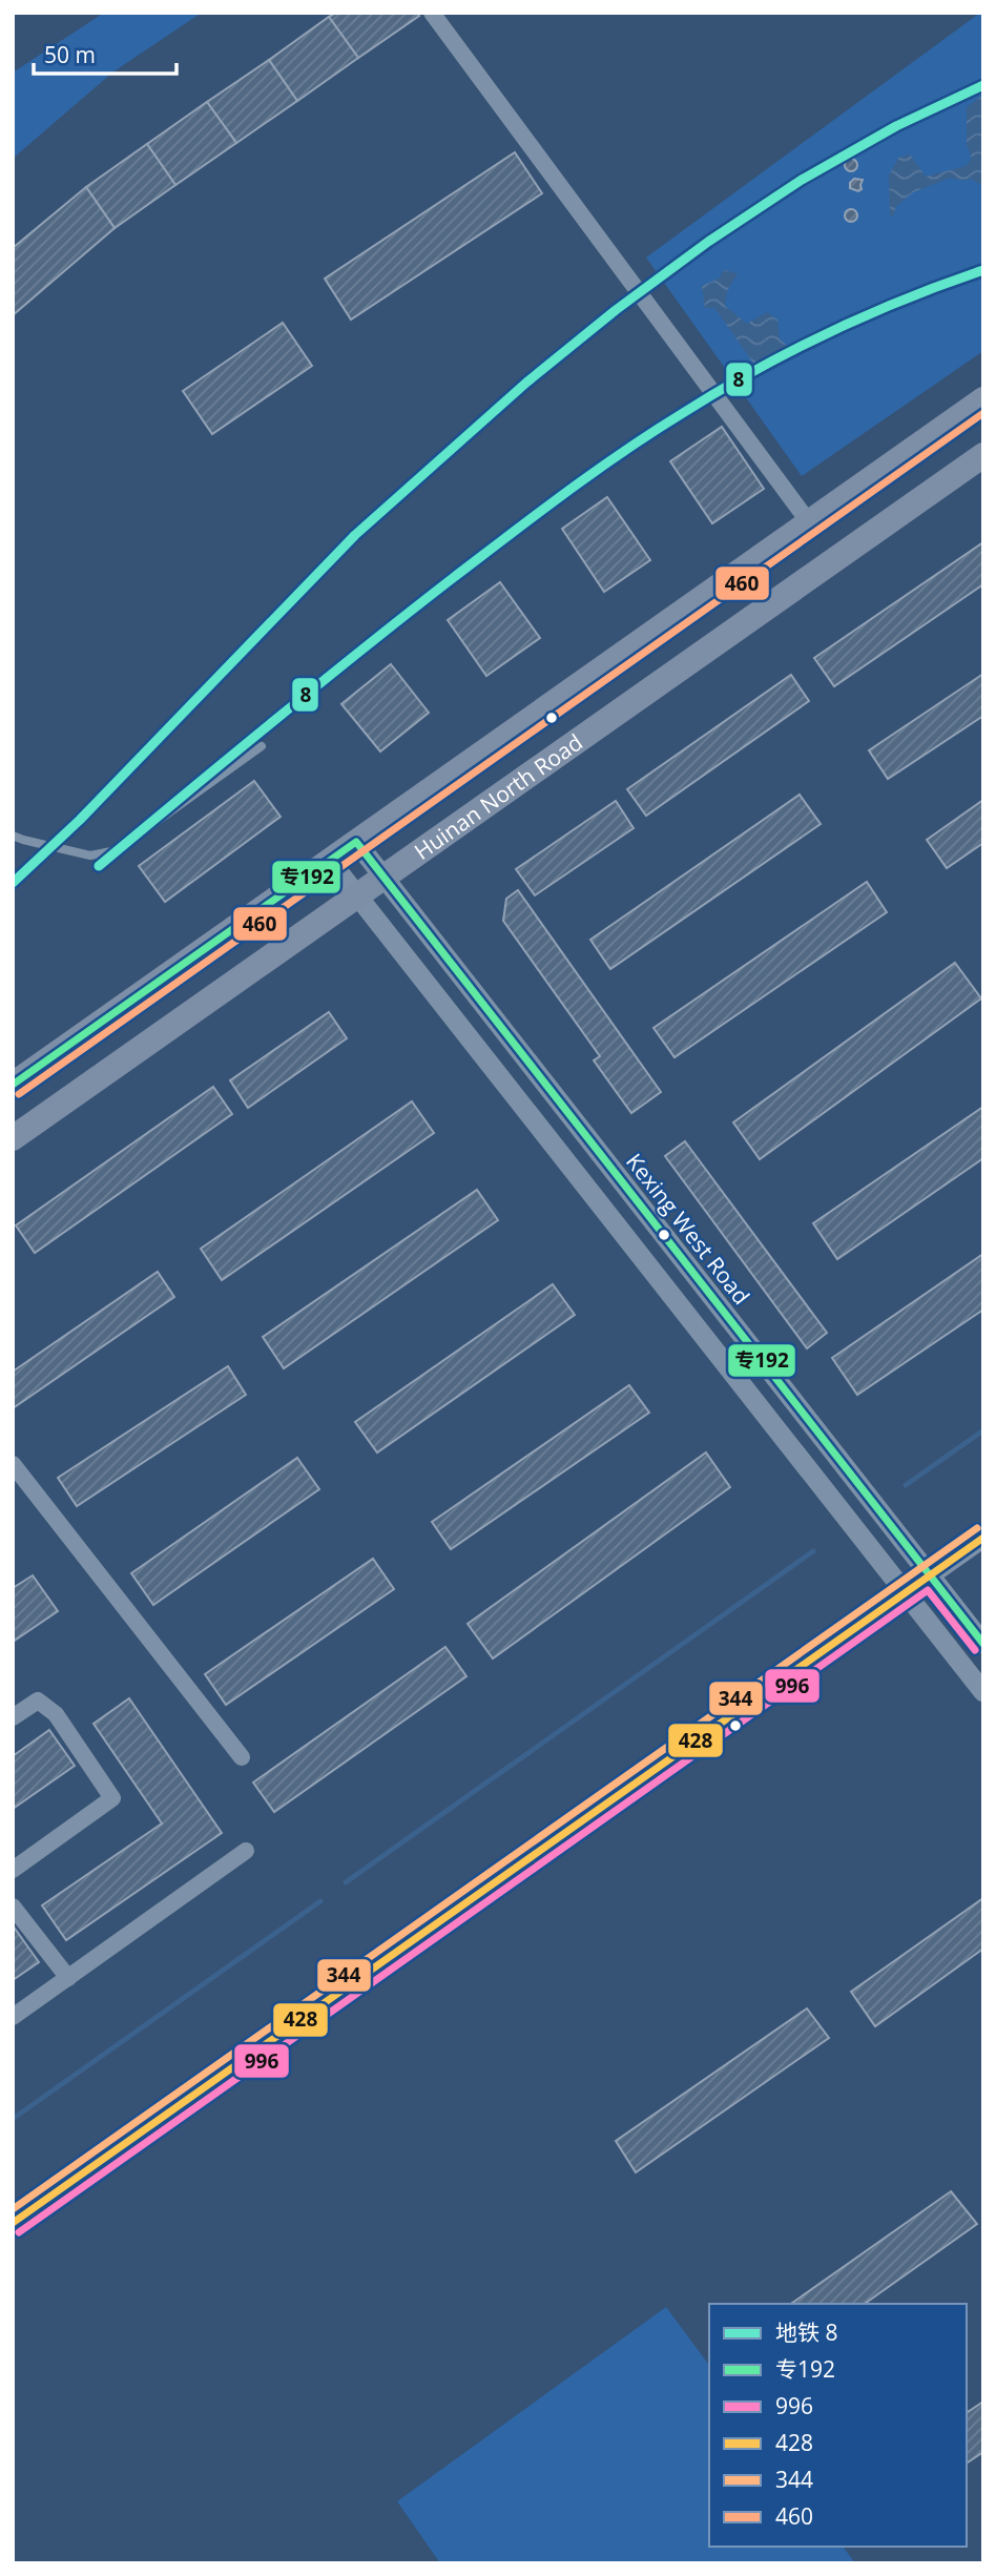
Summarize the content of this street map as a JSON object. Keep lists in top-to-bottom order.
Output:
{
  "streets": {
    "main road": ["Huinan North Road"],
    "street": ["Kexing West Road"]
  },
  "crossings": [
    ["Huinan North Road", "Kexing West Road"]
  ],
  "lines": [
    "metro line 8",
    "transit line 460",
    "transit line 专192",
    "transit line 344",
    "transit line 428",
    "transit line 996"
  ],
  "legend": [
    "地铁 8",
    "专192",
    "996",
    "428",
    "344",
    "460"
  ],
  "scale_bar": "50 m"
}
